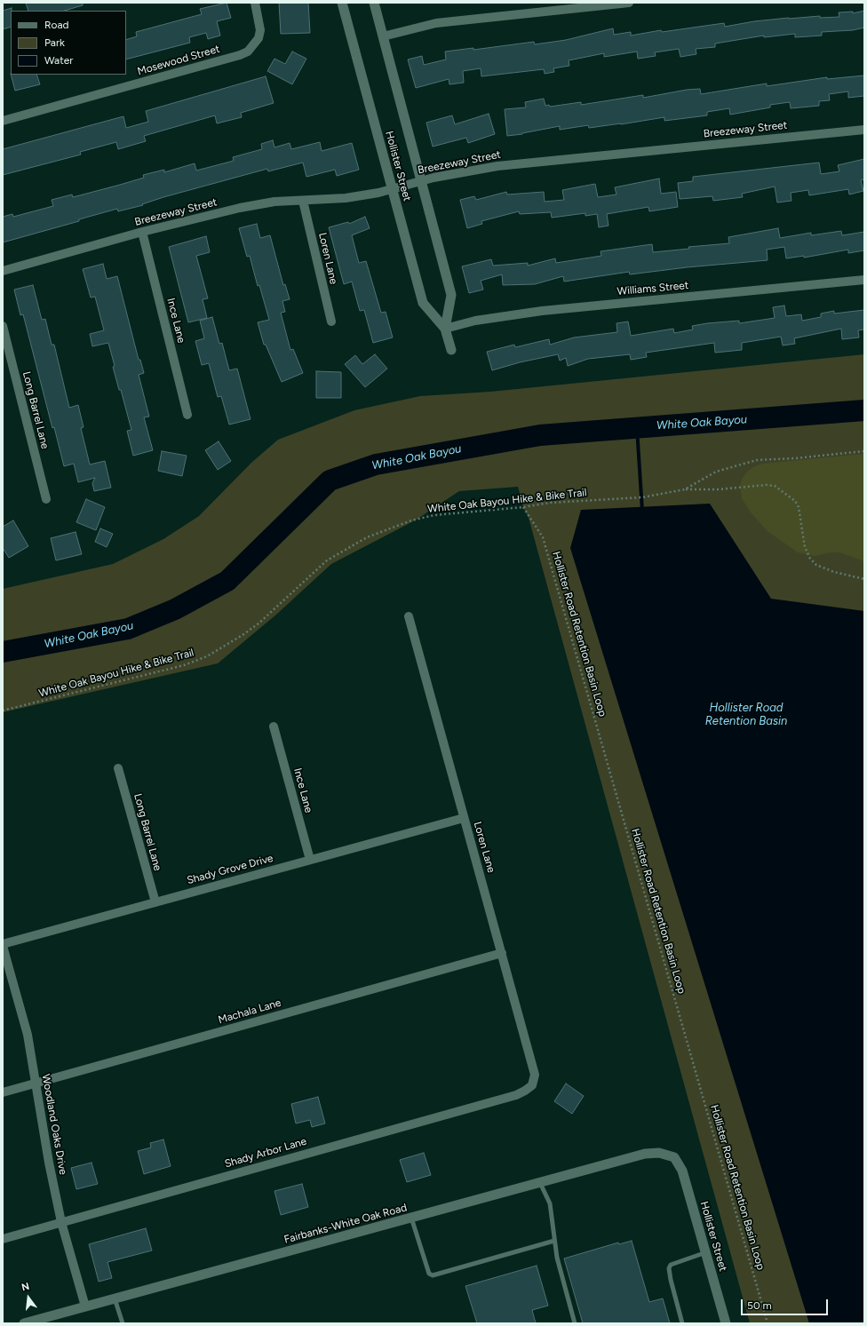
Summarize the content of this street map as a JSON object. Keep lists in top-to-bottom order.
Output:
{
  "streets": {
    "street": [
      "Mosewood Street",
      "Breezeway Street",
      "Hollister Street",
      "Loren Lane",
      "Williams Street",
      "Ince Lane",
      "Long Barrel Lane",
      "Shady Grove Drive",
      "Machala Lane",
      "Woodland Oaks Drive",
      "Shady Arbor Lane",
      "Fairbanks-White Oak Road"
    ],
    "path": ["White Oak Bayou Hike & Bike Trail", "Hollister Road Retention Basin Loop"]
  },
  "crossings": [
    ["Breezeway Street", "Hollister Street"],
    ["Breezeway Street", "Loren Lane"],
    ["Breezeway Street", "Ince Lane"],
    ["Hollister Street", "Williams Street"],
    ["Hollister Street", "Fairbanks-White Oak Road"],
    ["Loren Lane", "Shady Grove Drive"],
    ["Loren Lane", "Machala Lane"],
    ["Loren Lane", "Shady Arbor Lane"],
    ["Ince Lane", "Shady Grove Drive"],
    ["Long Barrel Lane", "Shady Grove Drive"],
    ["White Oak Bayou Hike & Bike Trail", "Hollister Road Retention Basin Loop"],
    ["Shady Grove Drive", "Woodland Oaks Drive"],
    ["Machala Lane", "Woodland Oaks Drive"],
    ["Woodland Oaks Drive", "Shady Arbor Lane"],
    ["Woodland Oaks Drive", "Fairbanks-White Oak Road"]
  ],
  "water": ["White Oak Bayou", "Hollister Road Retention Basin"],
  "legend": ["Road", "Park", "Water"],
  "scale_bar": "50 m",
  "north": "top"
}
